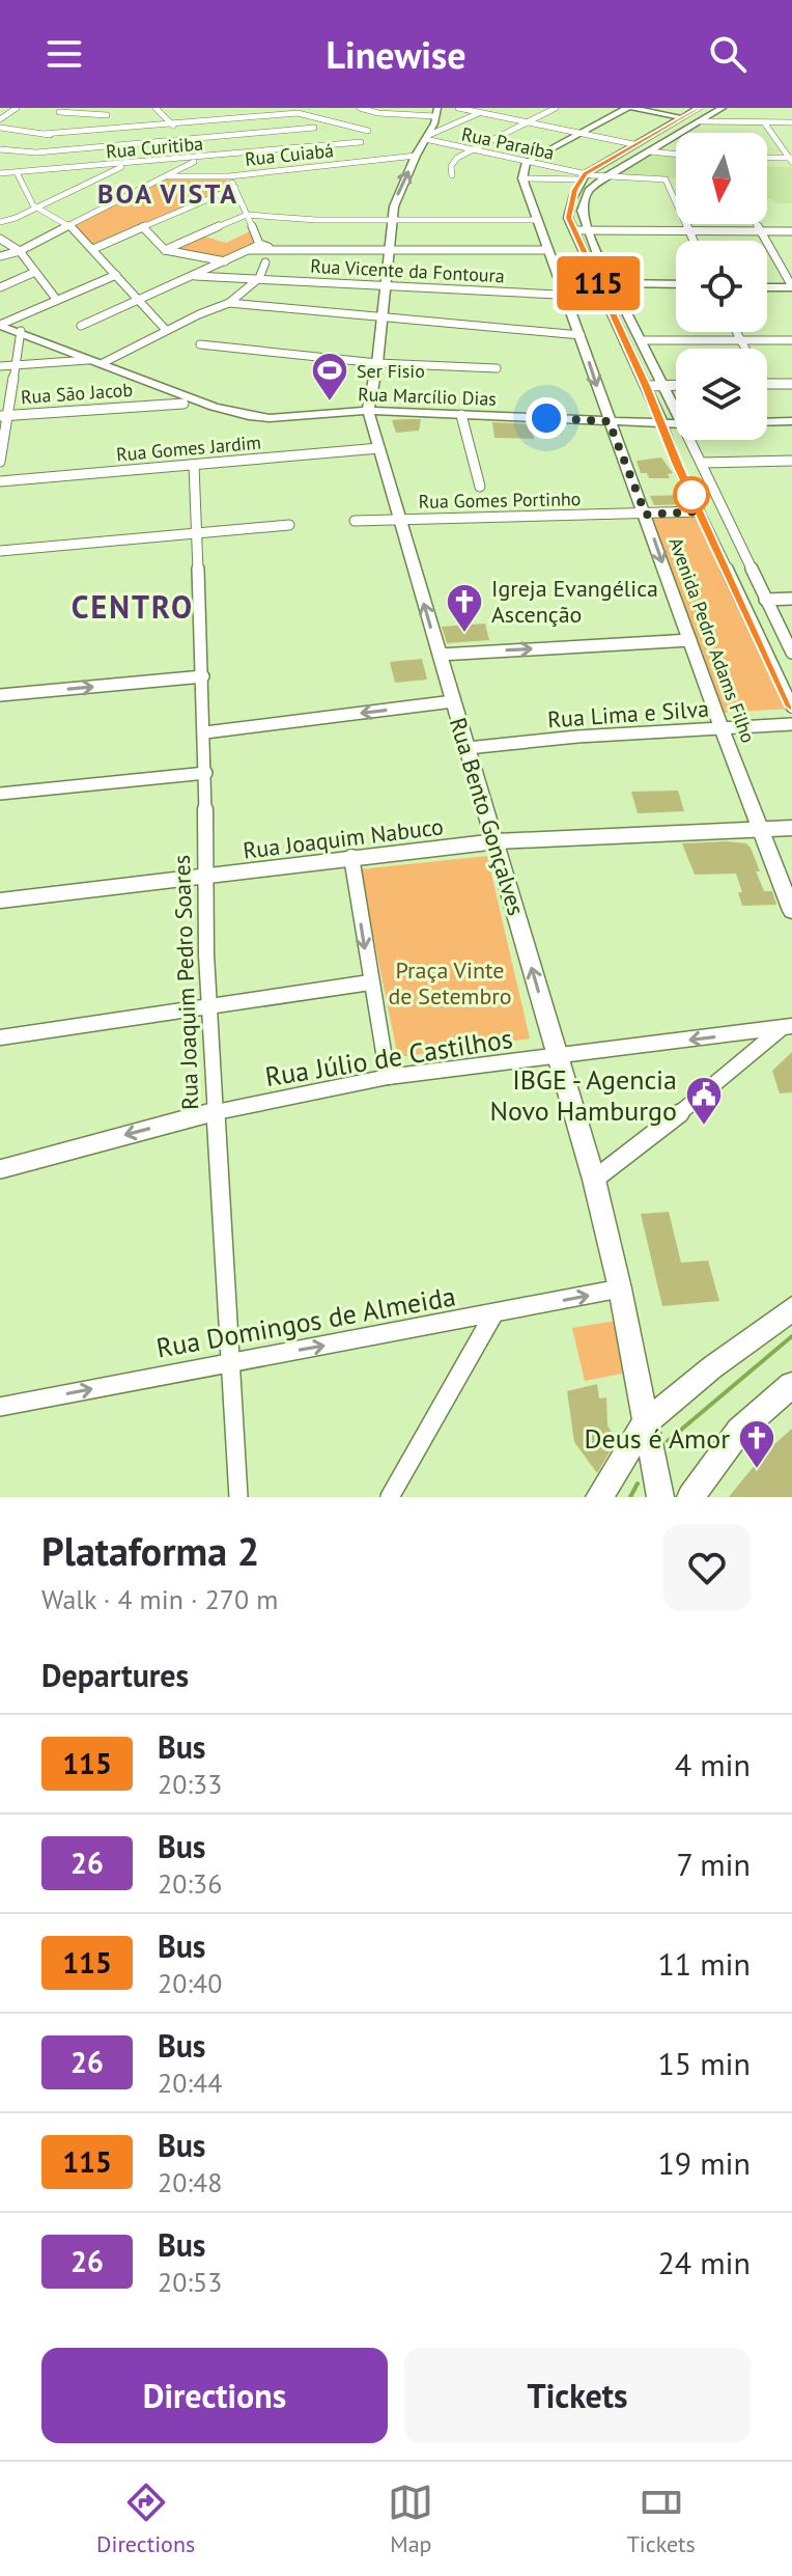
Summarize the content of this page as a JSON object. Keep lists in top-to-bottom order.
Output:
{
  "streets": {
    "main road": ["Rua Marcílio Dias", "Avenida Pedro Adams Filho", "Rua Bento Gonçalves"],
    "street": [
      "Rua Paraíba",
      "Rua Curitiba",
      "Rua Cuiabá",
      "Rua Vicente da Fontoura",
      "Rua São Jacob",
      "Rua Gomes Jardim",
      "Rua Gomes Portinho",
      "Rua Lima e Silva",
      "Rua Joaquim Nabuco",
      "Rua Joaquim Pedro Soares",
      "Rua Júlio de Castilhos",
      "Rua Domingos de Almeida"
    ]
  },
  "crossings": [
    ["Rua Paraíba", "Rua Bento Gonçalves"],
    ["Rua Cuiabá", "Rua Bento Gonçalves"],
    ["Rua Vicente da Fontoura", "Avenida Pedro Adams Filho"],
    ["Rua Vicente da Fontoura", "Rua Bento Gonçalves"],
    ["Rua São Jacob", "Rua Marcílio Dias"],
    ["Rua Marcílio Dias", "Avenida Pedro Adams Filho"],
    ["Rua Marcílio Dias", "Rua Bento Gonçalves"],
    ["Rua Gomes Jardim", "Rua Bento Gonçalves"],
    ["Rua Gomes Jardim", "Rua Joaquim Pedro Soares"],
    ["Rua Gomes Portinho", "Avenida Pedro Adams Filho"],
    ["Rua Gomes Portinho", "Rua Bento Gonçalves"],
    ["Avenida Pedro Adams Filho", "Rua Lima e Silva"],
    ["Avenida Pedro Adams Filho", "Rua Joaquim Nabuco"],
    ["Rua Lima e Silva", "Rua Bento Gonçalves"],
    ["Rua Bento Gonçalves", "Rua Joaquim Nabuco"],
    ["Rua Bento Gonçalves", "Rua Júlio de Castilhos"],
    ["Rua Bento Gonçalves", "Rua Domingos de Almeida"],
    ["Rua Joaquim Nabuco", "Rua Joaquim Pedro Soares"],
    ["Rua Joaquim Pedro Soares", "Rua Júlio de Castilhos"],
    ["Rua Joaquim Pedro Soares", "Rua Domingos de Almeida"]
  ],
  "one_way": ["Rua Júlio de Castilhos", "Rua Domingos de Almeida"],
  "districts": ["BOA VISTA", "CENTRO"],
  "parks": ["Praça Vinte de Setembro"],
  "places": {
    "sports": ["Ser Fisio"],
    "church": ["Igreja Evangélica Ascenção", "Deus é Amor"],
    "public building": ["IBGE - Agencia Novo Hamburgo"]
  },
  "lines": ["bus line 115"],
  "north": "bottom",
  "page": {
    "header": "Linewise",
    "on_map": "115",
    "heading": [
      ["Plataforma 2", "Walk · 4 min · 270 m"],
      "Departures"
    ],
    "list": [
      {
        "mark": "115",
        "name": "Bus",
        "note": "20:33",
        "value": "4 min"
      },
      {
        "mark": "26",
        "name": "Bus",
        "note": "20:36",
        "value": "7 min"
      },
      {
        "mark": "115",
        "name": "Bus",
        "note": "20:40",
        "value": "11 min"
      },
      {
        "mark": "26",
        "name": "Bus",
        "note": "20:44",
        "value": "15 min"
      },
      {
        "mark": "115",
        "name": "Bus",
        "note": "20:48",
        "value": "19 min"
      },
      {
        "mark": "26",
        "name": "Bus",
        "note": "20:53",
        "value": "24 min"
      }
    ],
    "buttons": ["Directions", "Tickets"],
    "tabs": ["Directions", "Map", "Tickets"]
  }
}
